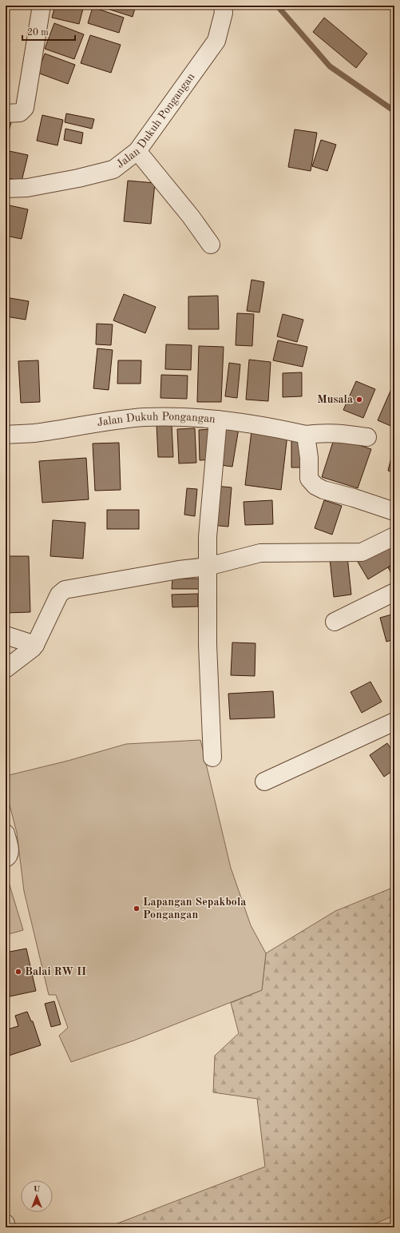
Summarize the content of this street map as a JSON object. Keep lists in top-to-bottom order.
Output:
{
  "streets": {
    "street": ["Jalan Dukuh Pongangan"]
  },
  "places": ["Musala", "Lapangan Sepakbola Pongangan", "Balai RW II"],
  "scale_bar": "20 m",
  "north": "top"
}
